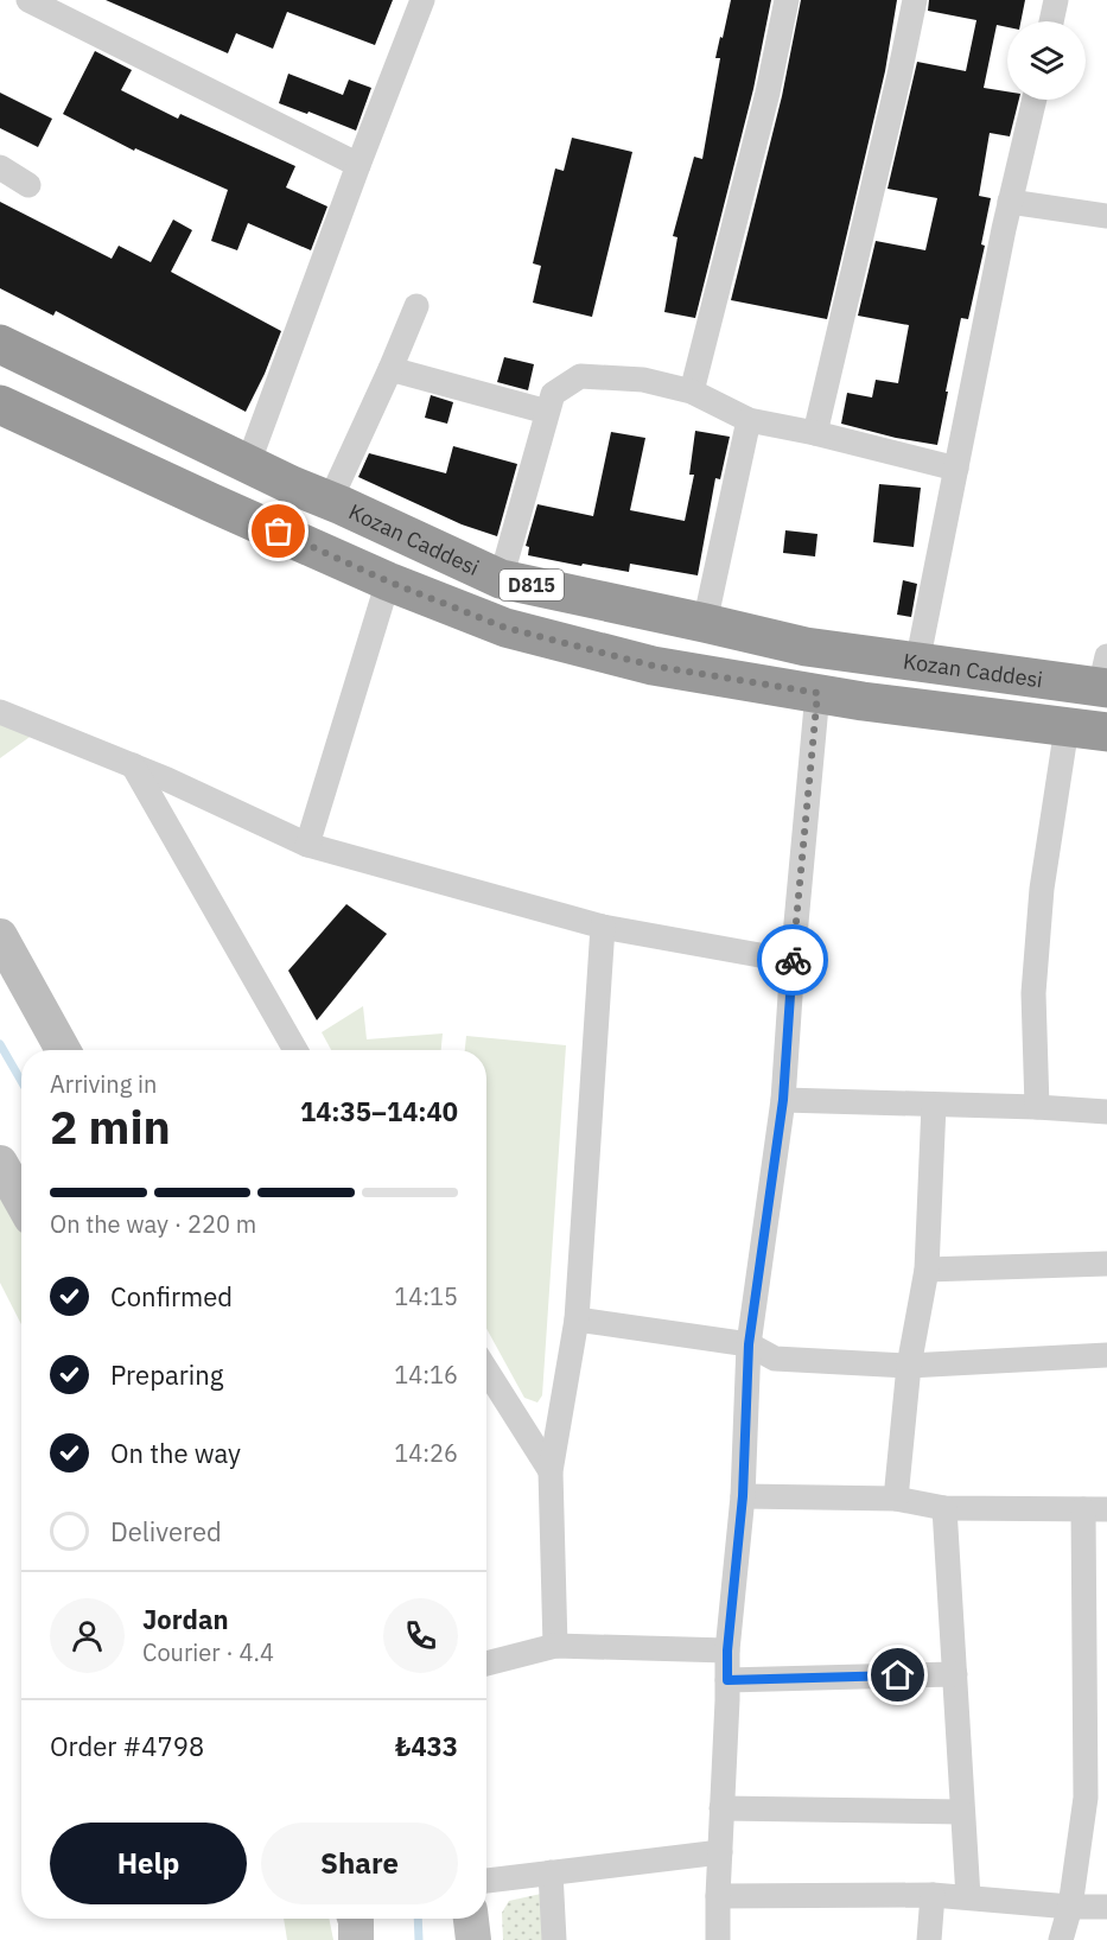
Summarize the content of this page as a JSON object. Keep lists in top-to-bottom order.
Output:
{
  "streets": {
    "highway": ["Kozan Caddesi", "D815"]
  },
  "page": {
    "heading": ["2 min", "Arriving in", "14:35–14:40"],
    "panel": [
      "Jordan",
      "Courier · 4.4",
      "Order #4798",
      "₺433"
    ],
    "bar": "On the way · 220 m",
    "list": [
      ["Confirmed", "14:15"],
      ["Preparing", "14:16"],
      ["On the way", "14:26"],
      "Delivered"
    ],
    "buttons": ["Help", "Share"]
  }
}
